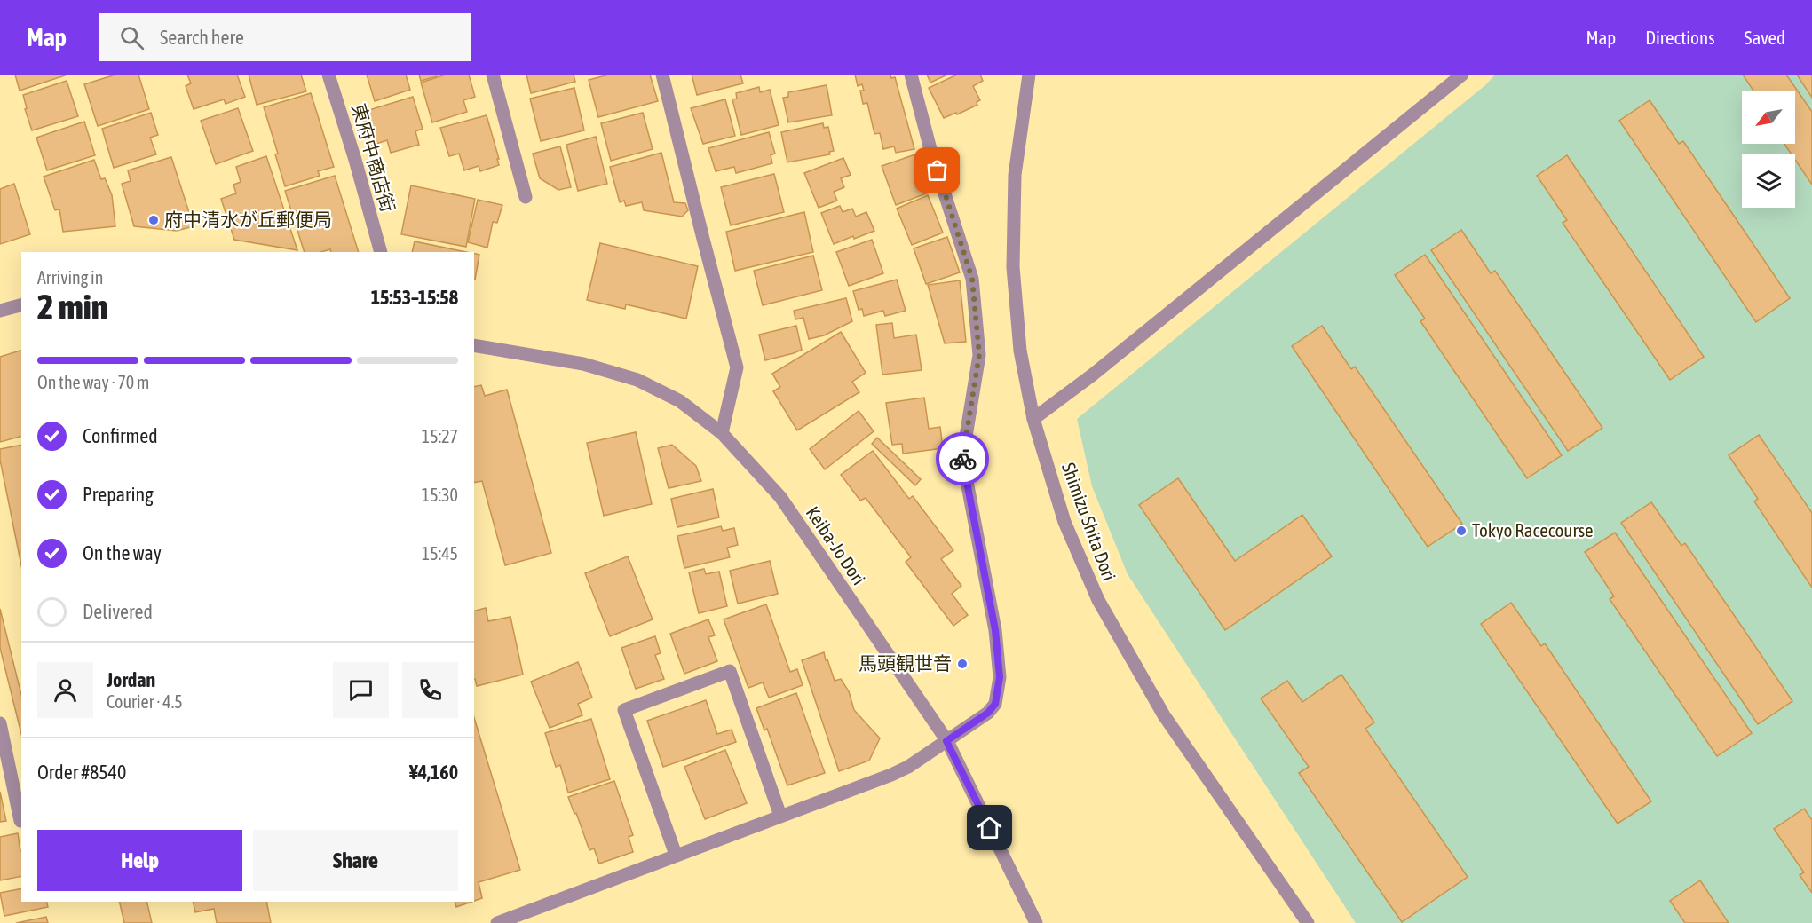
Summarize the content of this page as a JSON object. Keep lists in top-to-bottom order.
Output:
{
  "streets": {
    "street": ["東府中商店街", "Shimizu Shita Dori", "Keiba-Jo Dori"]
  },
  "places": ["府中清水が丘郵便局", "Tokyo Racecourse", "馬頭観世音"],
  "north": "bottom left",
  "page": {
    "header": "Map",
    "search": "Search here",
    "nav": ["Map", "Directions", "Saved"],
    "heading": ["2 min", "Arriving in", "15:53–15:58"],
    "panel": [
      "Jordan",
      "Courier · 4.5",
      "Order #8540",
      "¥4,160"
    ],
    "bar": "On the way · 70 m",
    "list": [
      ["Confirmed", "15:27"],
      ["Preparing", "15:30"],
      ["On the way", "15:45"],
      "Delivered"
    ],
    "buttons": ["Help", "Share"]
  }
}
